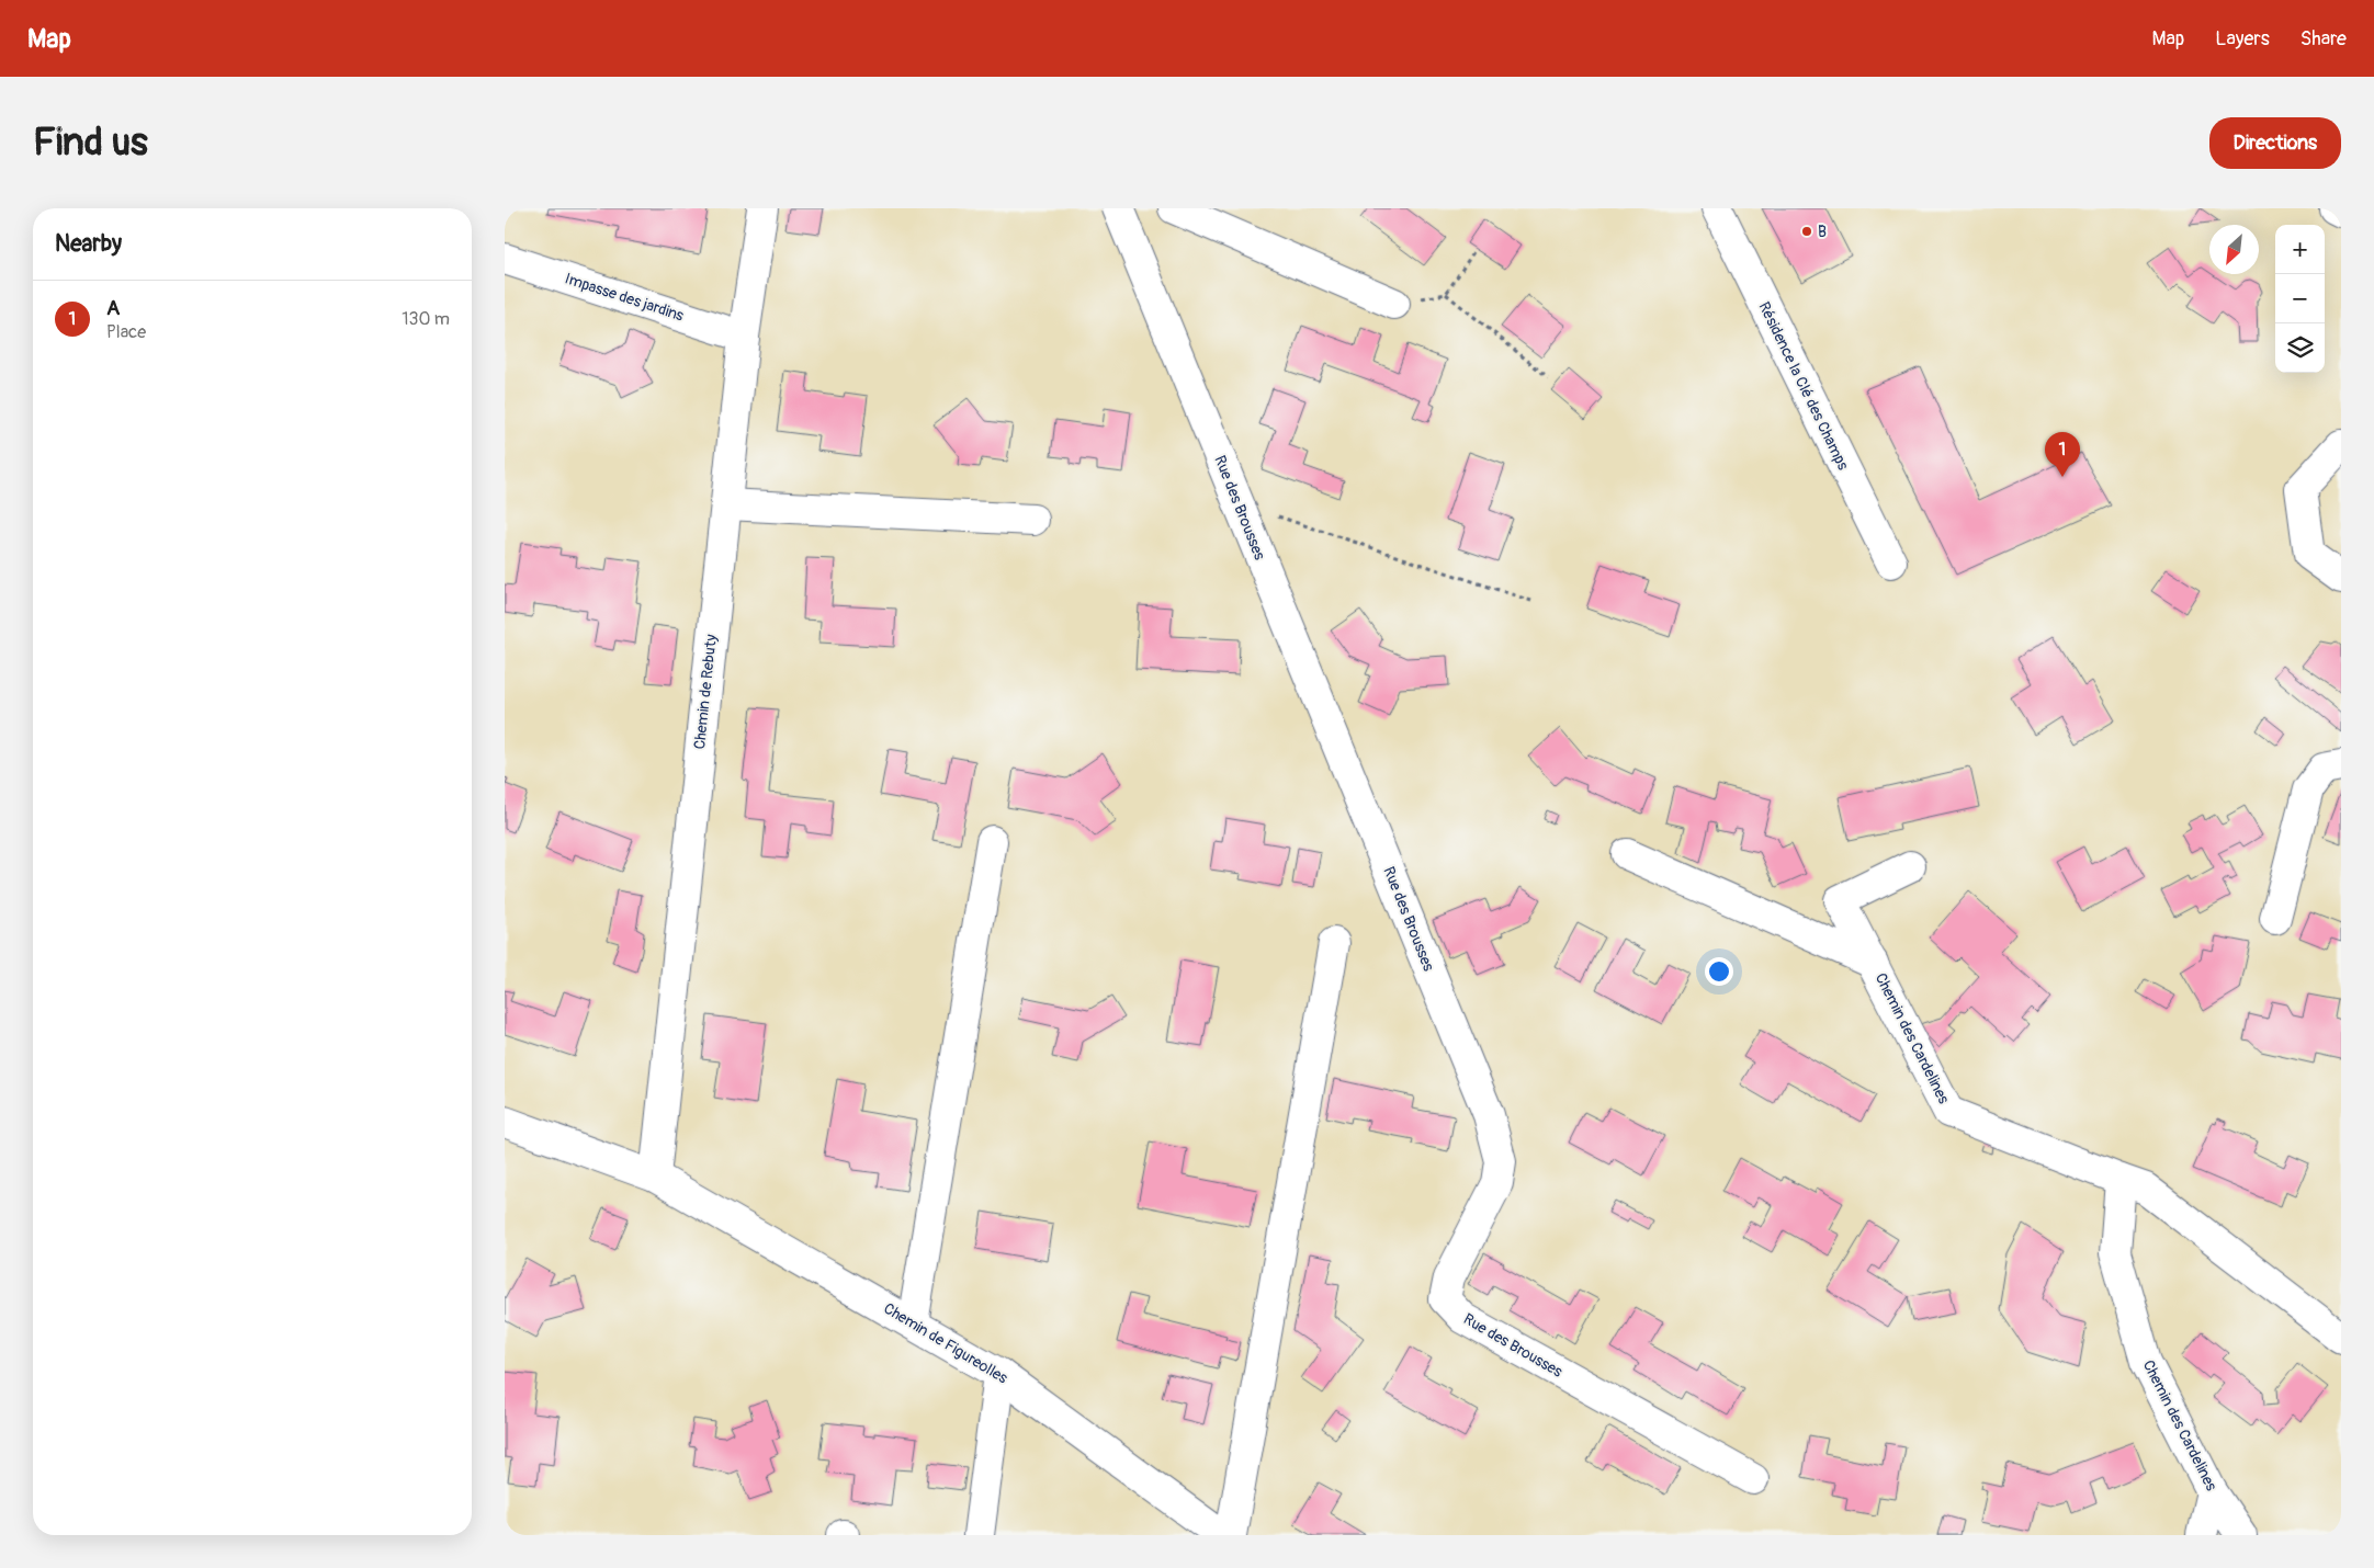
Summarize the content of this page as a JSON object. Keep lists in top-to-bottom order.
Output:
{
  "streets": {
    "street": [
      "Impasse des jardins",
      "Résidence la Clé des Champs",
      "Rue des Brousses",
      "Chemin de Rebuty",
      "Chemin des Cardelines",
      "Chemin de Figureolles"
    ]
  },
  "crossings": [
    ["Impasse des jardins", "Chemin de Rebuty"],
    ["Chemin de Rebuty", "Chemin de Figureolles"]
  ],
  "places": ["B"],
  "north": "bottom left",
  "page": {
    "header": "Map",
    "nav": ["Map", "Layers", "Share"],
    "buttons": "Directions",
    "title": "Find us",
    "heading": "Nearby",
    "map_buttons": ["+", "−"],
    "list": [
      {
        "mark": "1",
        "name": "A",
        "note": "Place",
        "value": "130 m"
      }
    ],
    "pins": "1"
  }
}
